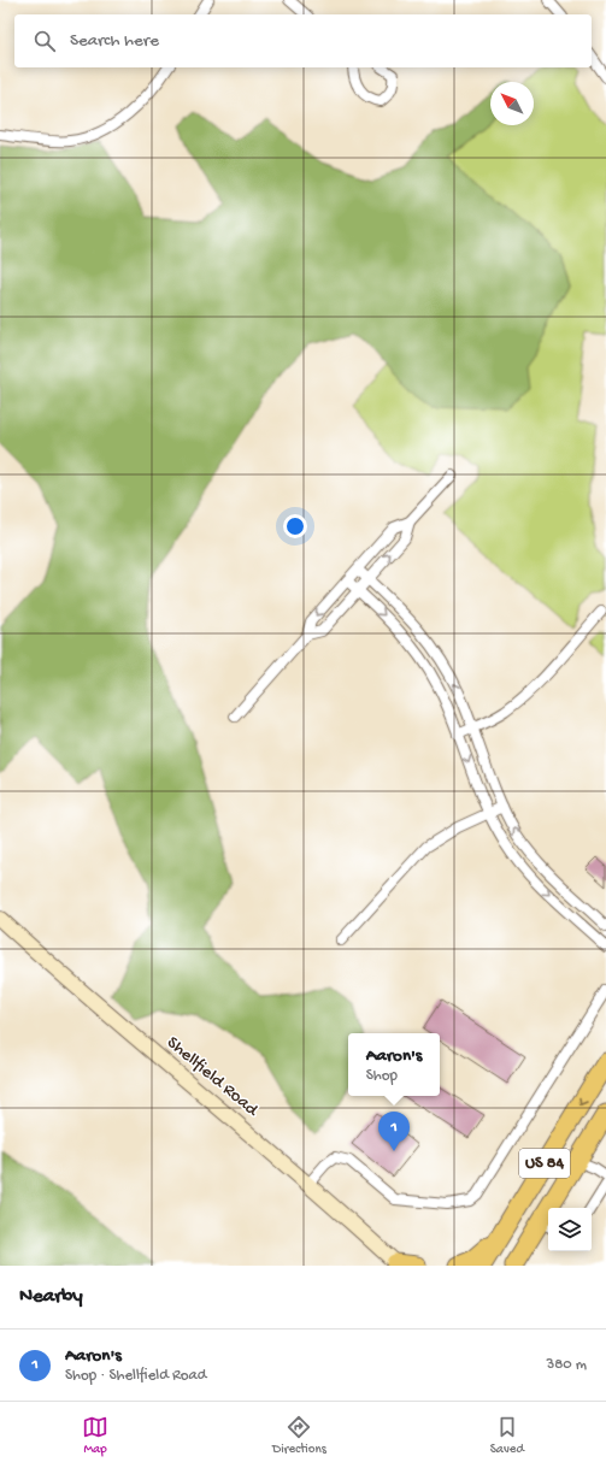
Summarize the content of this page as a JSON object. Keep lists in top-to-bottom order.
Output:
{
  "streets": {
    "highway": ["US 84"],
    "street": ["Shellfield Road"]
  },
  "north": "top left",
  "page": {
    "search": "Search here",
    "popup": ["Aaron's", "Shop"],
    "pins": "1",
    "heading": "Nearby",
    "list": [
      {
        "mark": "1",
        "name": "Aaron's",
        "note": "Shop · Shellfield Road",
        "value": "380 m"
      }
    ],
    "nav": ["Map", "Directions", "Saved"]
  }
}
